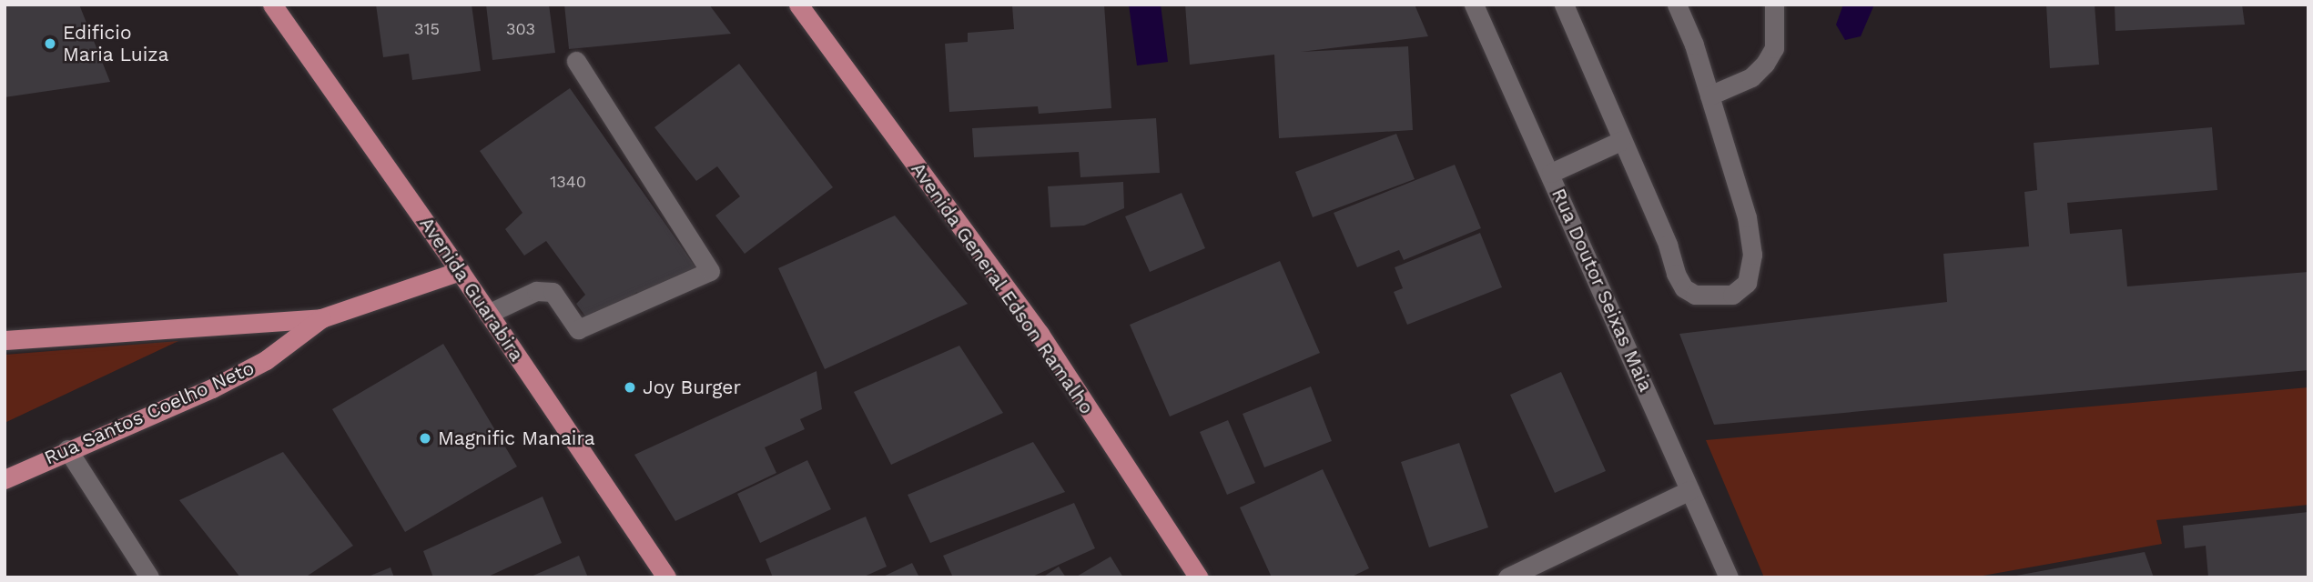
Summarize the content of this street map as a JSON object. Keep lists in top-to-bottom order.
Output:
{
  "streets": {
    "main road": ["Avenida General Edson Ramalho", "Avenida Guarabira", "Rua Santos Coelho Neto"],
    "street": ["Rua Doutor Seixas Maia"]
  },
  "places": ["Edificio Maria Luiza", "Joy Burger", "Magnific Manaira"],
  "house_numbers": ["315", "303", "1340"]
}
